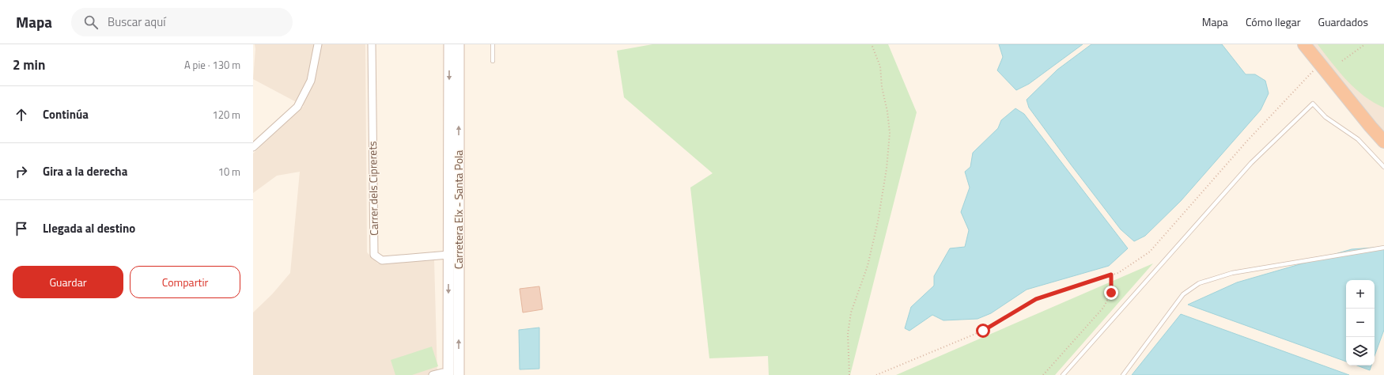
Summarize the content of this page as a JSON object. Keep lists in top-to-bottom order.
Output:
{
  "streets": {
    "main road": ["Carretera Elx - Santa Pola"],
    "street": ["Carrer dels Ciprerets"]
  },
  "crossings": [
    ["Carrer dels Ciprerets", "Carretera Elx - Santa Pola"]
  ],
  "page": {
    "header": "Mapa",
    "search": "Buscar aquí",
    "nav": ["Mapa", "Cómo llegar", "Guardados"],
    "heading": ["2 min", "A pie · 130 m"],
    "list": [
      ["Continúa", "120 m"],
      ["Gira a la derecha", "10 m"],
      "Llegada al destino"
    ],
    "buttons": ["Guardar", "Compartir"],
    "map_buttons": ["+", "−"]
  }
}
